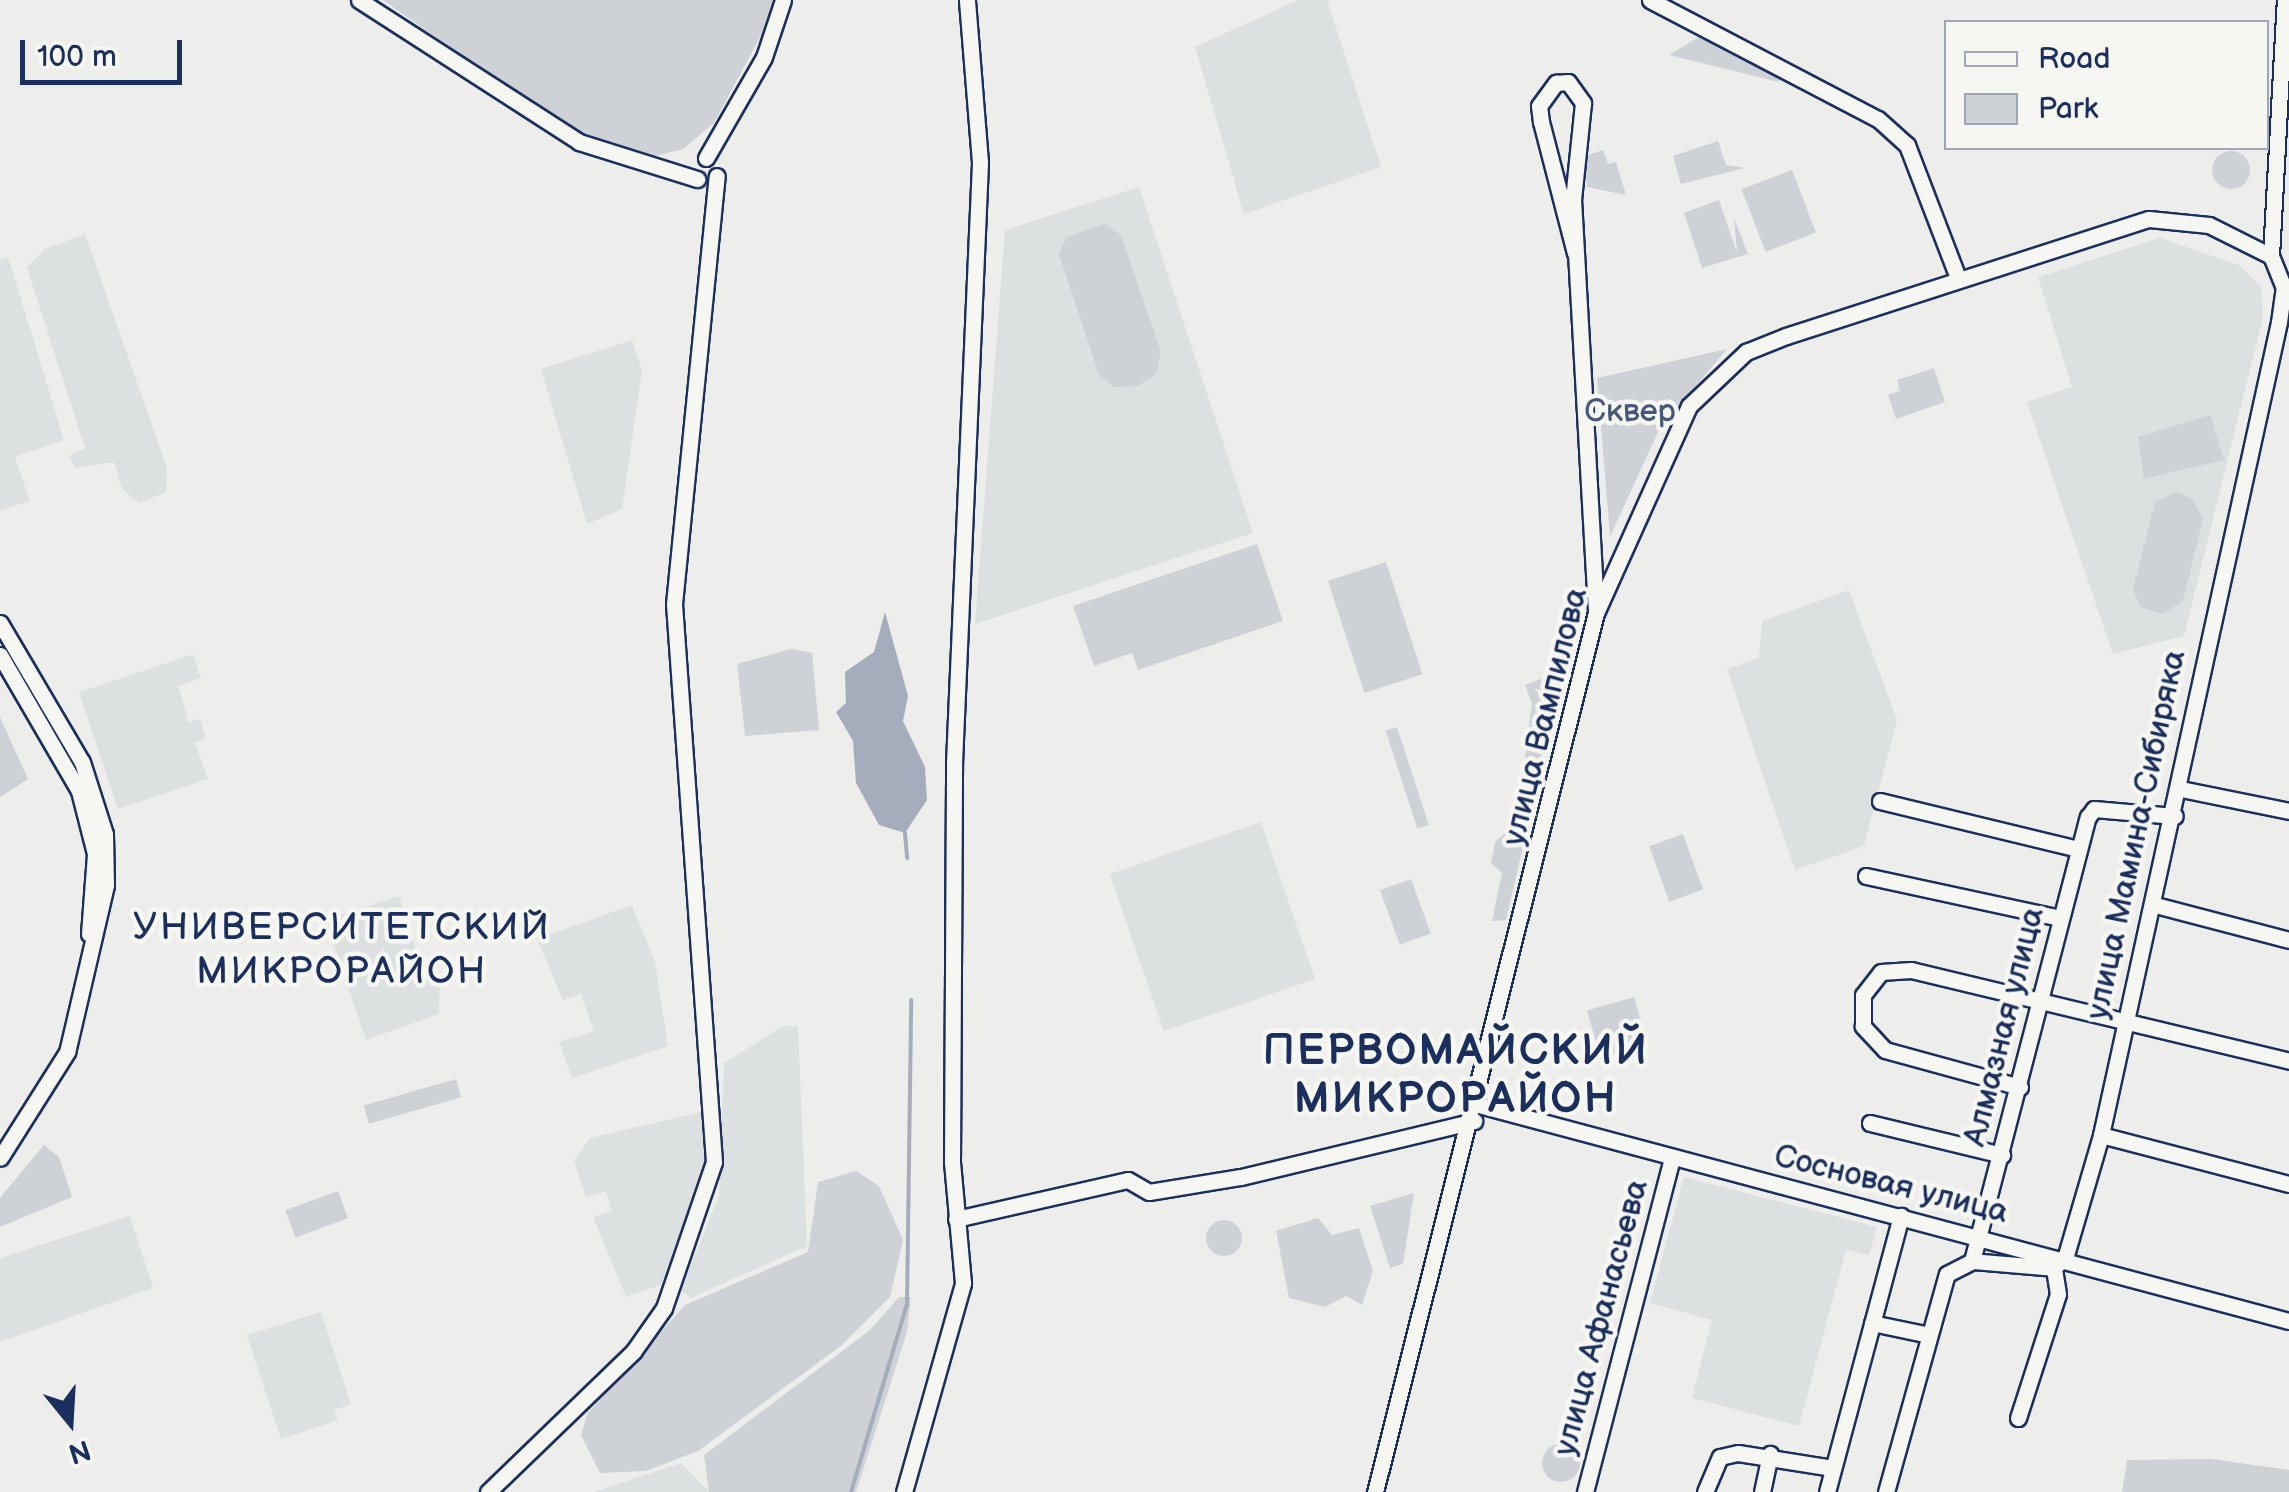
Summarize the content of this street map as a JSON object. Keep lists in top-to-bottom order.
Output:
{
  "streets": {
    "street": [
      "улица Вампилова",
      "улица Мамина-Сибиряка",
      "Алмазная улица",
      "Сосновая улица",
      "улица Афанасьева"
    ]
  },
  "crossings": [
    ["улица Вампилова", "улица Мамина-Сибиряка"],
    ["улица Вампилова", "Сосновая улица"],
    ["улица Мамина-Сибиряка", "Алмазная улица"],
    ["улица Мамина-Сибиряка", "Сосновая улица"],
    ["Алмазная улица", "Сосновая улица"],
    ["Сосновая улица", "улица Афанасьева"]
  ],
  "districts": ["УНИВЕРСИТЕТСКИЙ МИКРОРАЙОН", "ПЕРВОМАЙСКИЙ МИКРОРАЙОН"],
  "parks": ["Сквер"],
  "legend": ["Road", "Park"],
  "scale_bar": "100 m",
  "north": "bottom"
}
